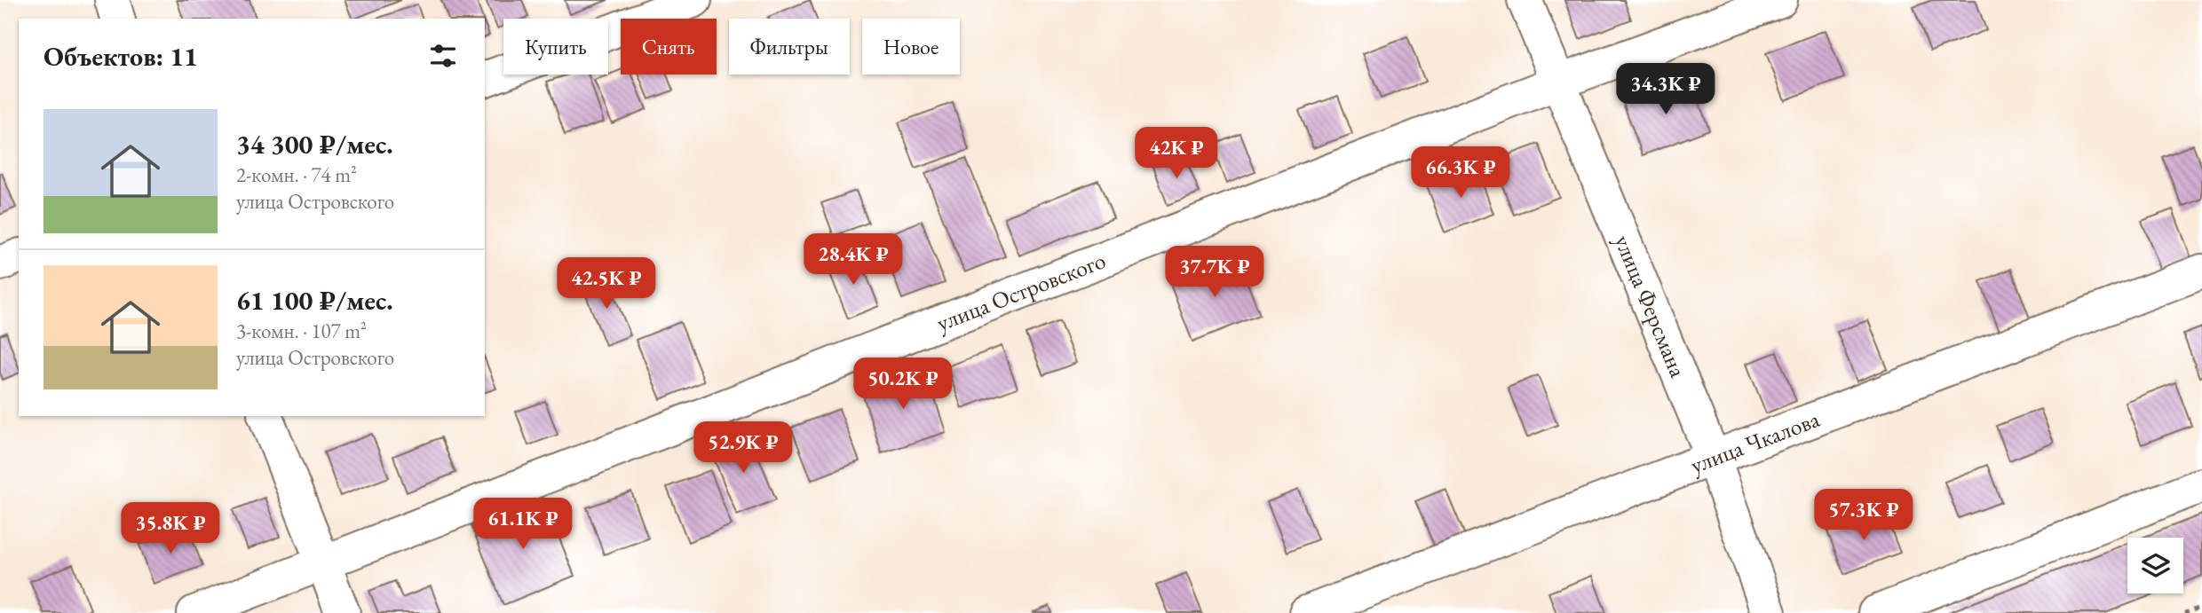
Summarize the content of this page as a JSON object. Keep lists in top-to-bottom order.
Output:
{
  "streets": {
    "street": ["улица Островского", "улица Ферсмана", "улица Чкалова"]
  },
  "crossings": [
    ["улица Островского", "улица Ферсмана"],
    ["улица Ферсмана", "улица Чкалова"]
  ],
  "page": {
    "chip": [
      "Купить",
      "Снять",
      "Фильтры",
      "Новое"
    ],
    "heading": "Объектов: 11",
    "price": [
      "34.3K ₽",
      "42K ₽",
      "66.3K ₽",
      "28.4K ₽",
      "37.7K ₽",
      "42.5K ₽",
      "50.2K ₽",
      "52.9K ₽",
      "57.3K ₽",
      "61.1K ₽",
      "35.8K ₽"
    ],
    "list": [
      {
        "name": "34 300 ₽/мес.",
        "note": "2-комн. · 74 m² · улица Островского"
      },
      {
        "name": "61 100 ₽/мес.",
        "note": "3-комн. · 107 m² · улица Островского"
      }
    ]
  }
}
